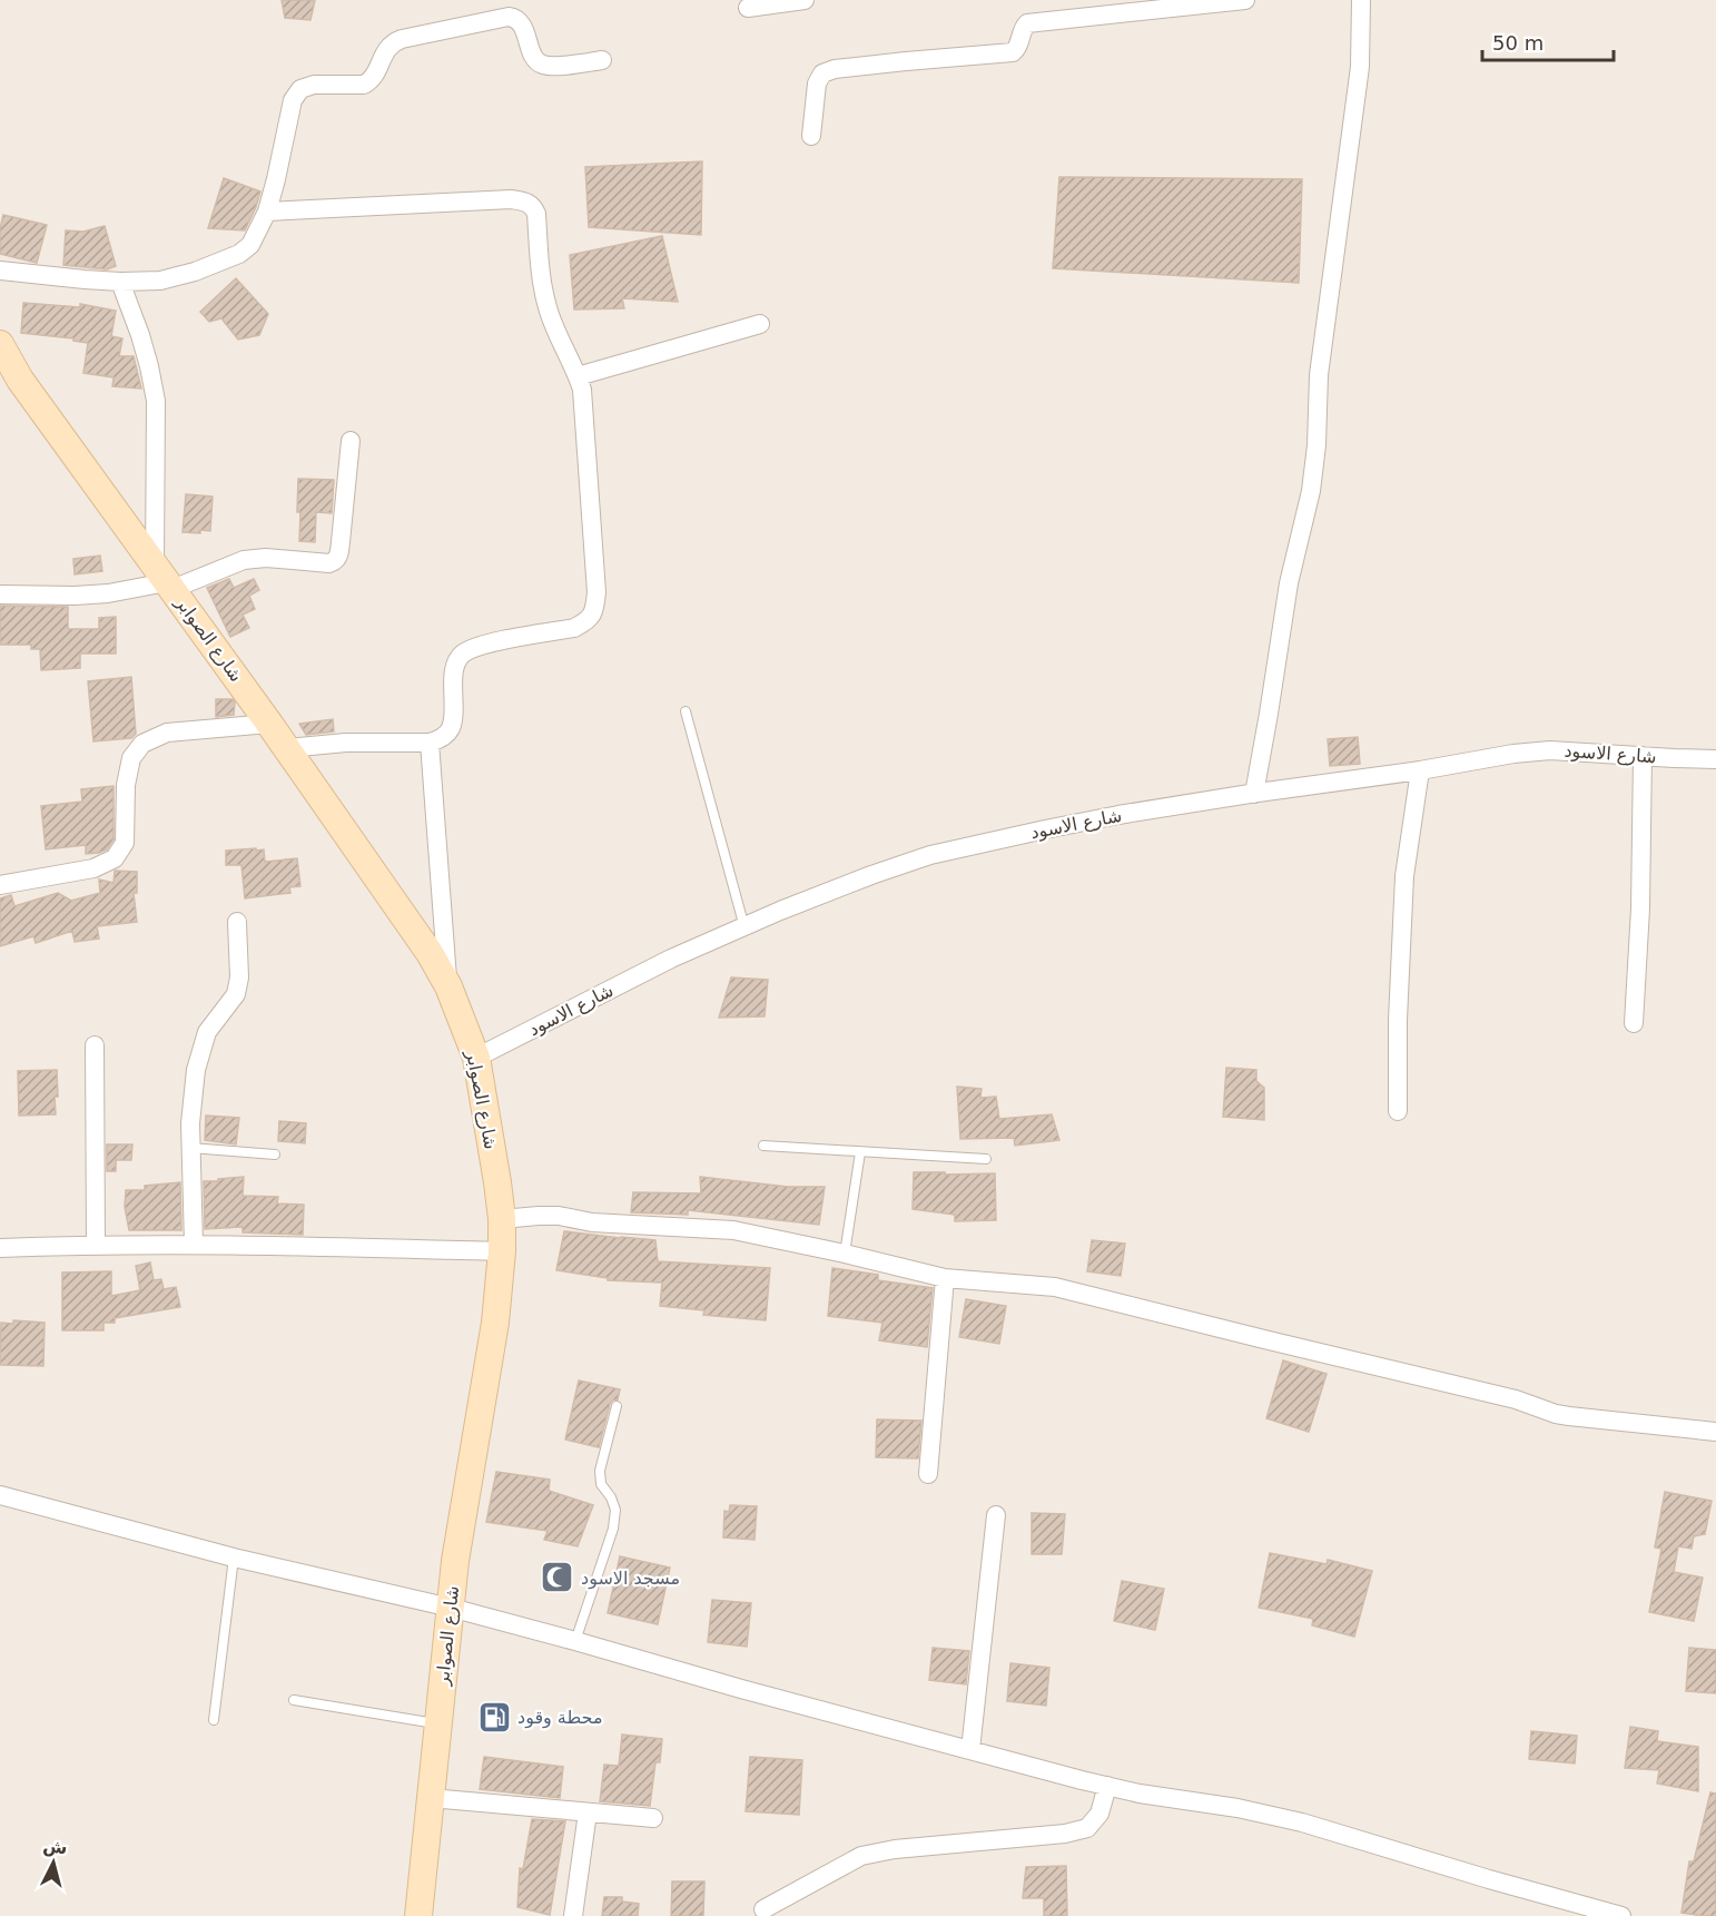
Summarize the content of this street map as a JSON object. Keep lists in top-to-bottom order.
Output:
{
  "streets": {
    "street": ["شارع الصوابر", "شارع الاسود"]
  },
  "crossings": [
    ["شارع الصوابر", "شارع الاسود"]
  ],
  "places": {
    "mosque": ["مسجد الاسود"],
    "fuel station": ["محطة وقود"]
  },
  "scale_bar": "50 m",
  "north": "top"
}
